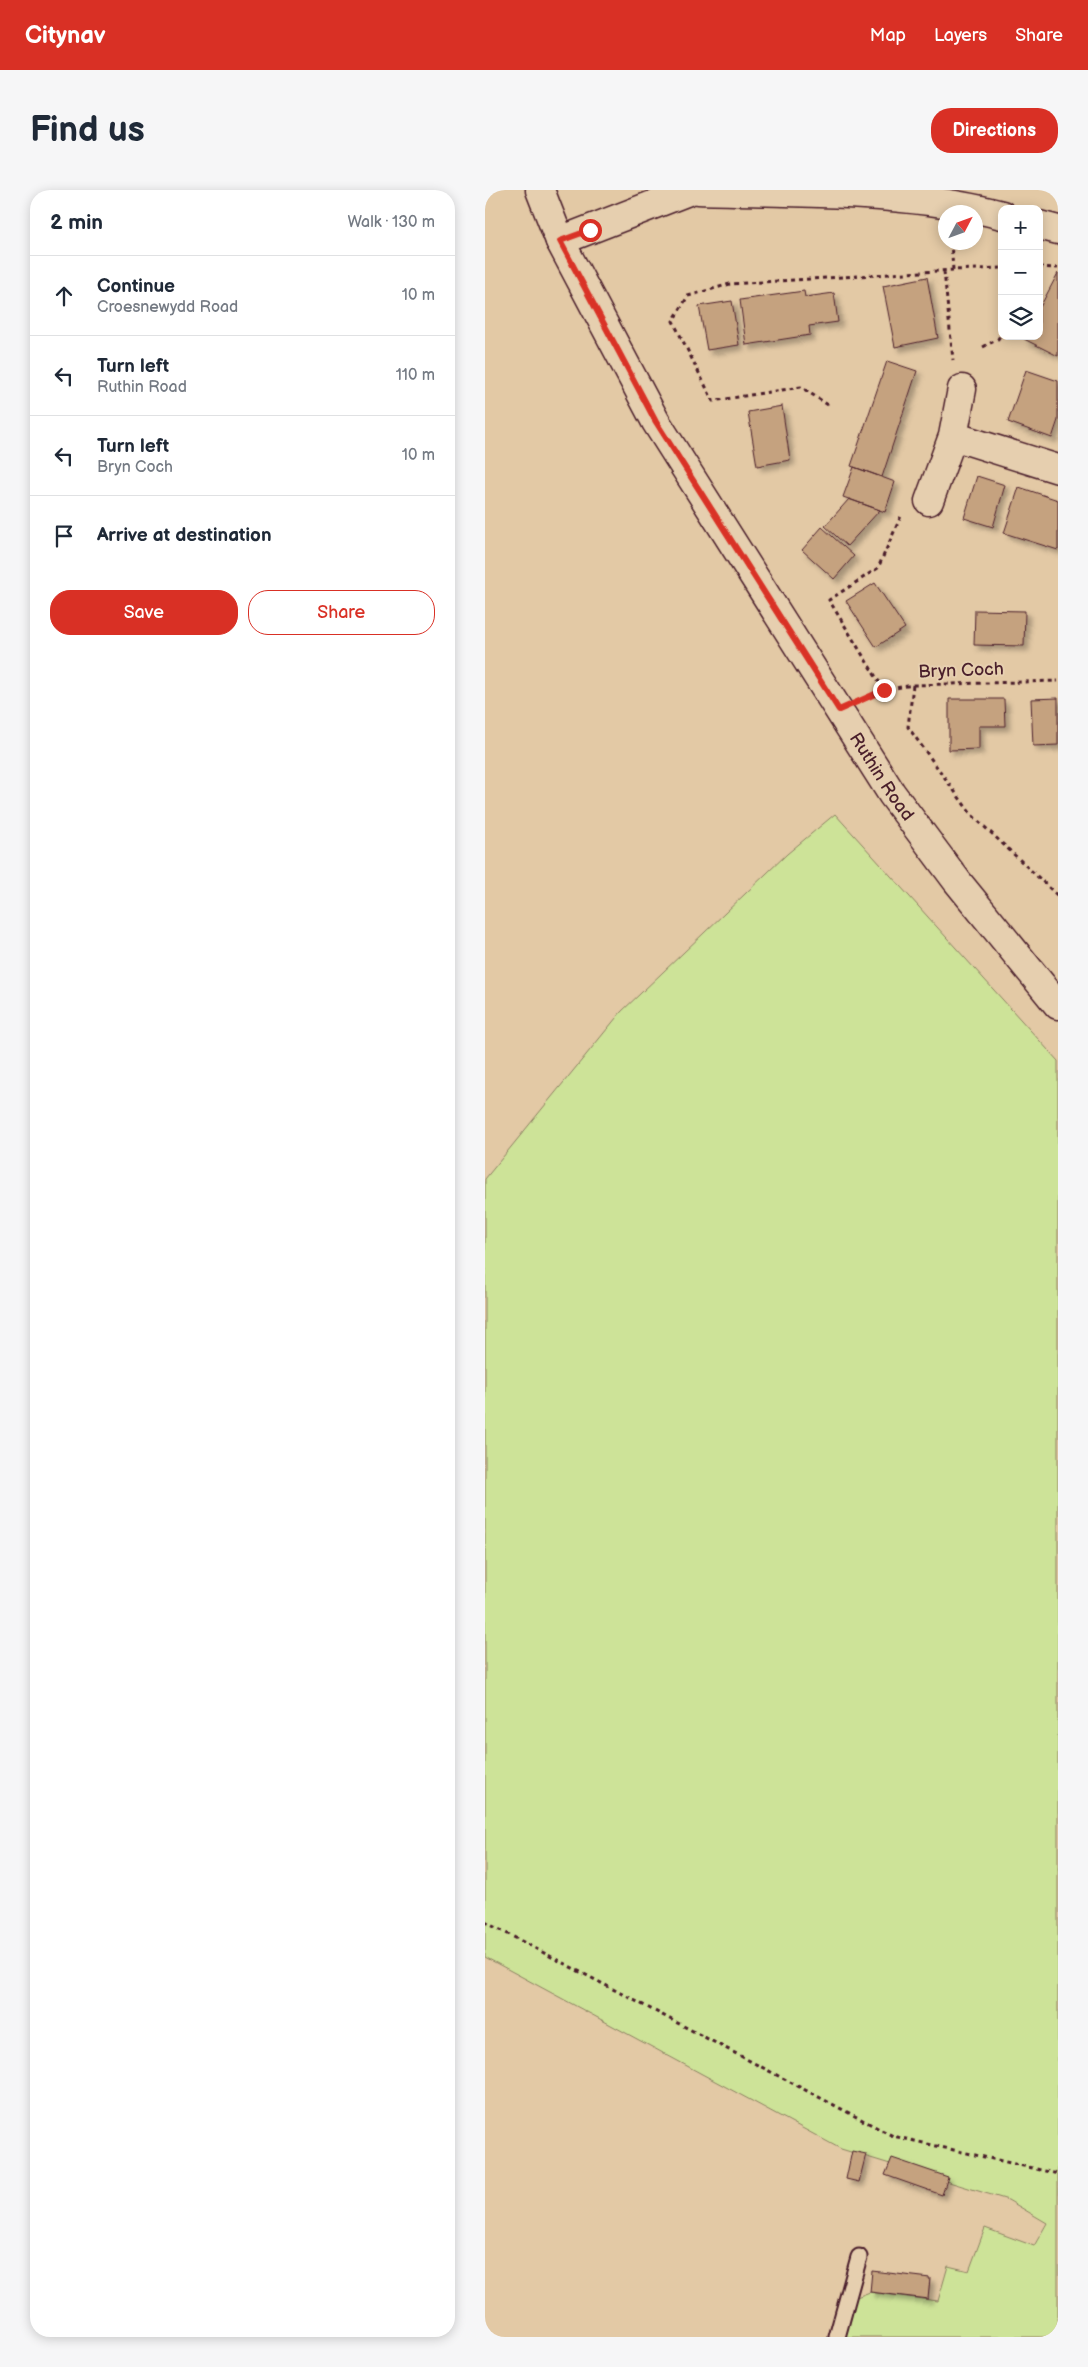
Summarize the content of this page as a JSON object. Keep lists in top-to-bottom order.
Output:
{
  "streets": {
    "main road": ["Ruthin Road"],
    "path": ["Bryn Coch"]
  },
  "crossings": [
    ["Bryn Coch", "Ruthin Road"]
  ],
  "north": "top right",
  "page": {
    "header": "Citynav",
    "nav": ["Map", "Layers", "Share"],
    "buttons": [
      "Directions",
      ["Save", "Share"]
    ],
    "title": "Find us",
    "heading": ["2 min", "Walk · 130 m"],
    "map_buttons": ["+", "−"],
    "list": [
      ["Continue", "Croesnewydd Road", "10 m"],
      ["Turn left", "Ruthin Road", "110 m"],
      ["Turn left", "Bryn Coch", "10 m"],
      "Arrive at destination"
    ]
  }
}
